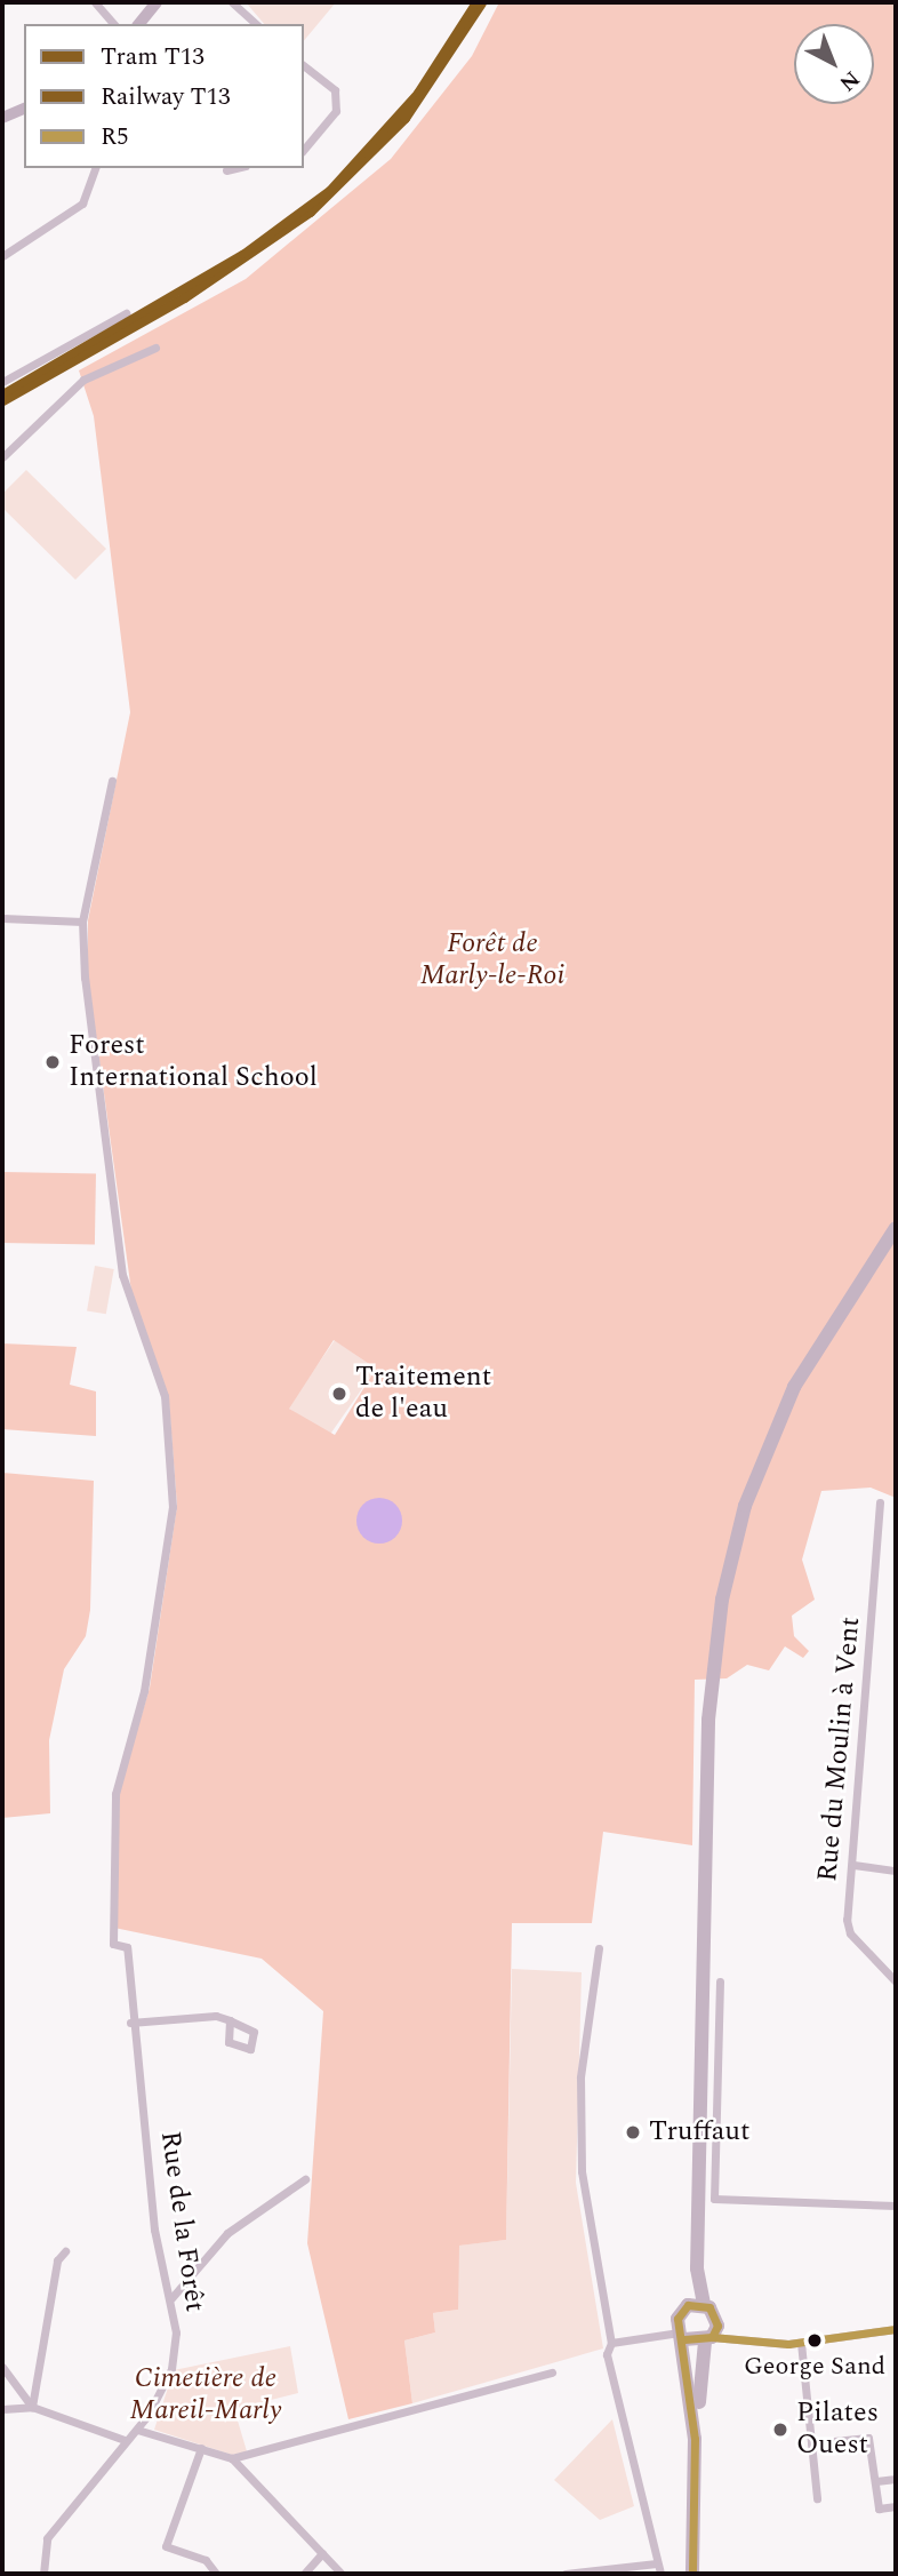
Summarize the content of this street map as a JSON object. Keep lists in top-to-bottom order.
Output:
{
  "streets": {
    "street": ["Rue du Moulin à Vent", "Rue de la Forêt"]
  },
  "parks": ["Forêt de Marly-le-Roi", "Cimetière de Mareil-Marly"],
  "places": [
    "Forest International School",
    "Traitement de l'eau",
    "Truffaut",
    "George Sand",
    "Pilates Ouest"
  ],
  "lines": ["tram line T13", "rail line T13", "transit line R5"],
  "legend": ["Tram T13", "Railway T13", "R5"],
  "north": "bottom right"
}
